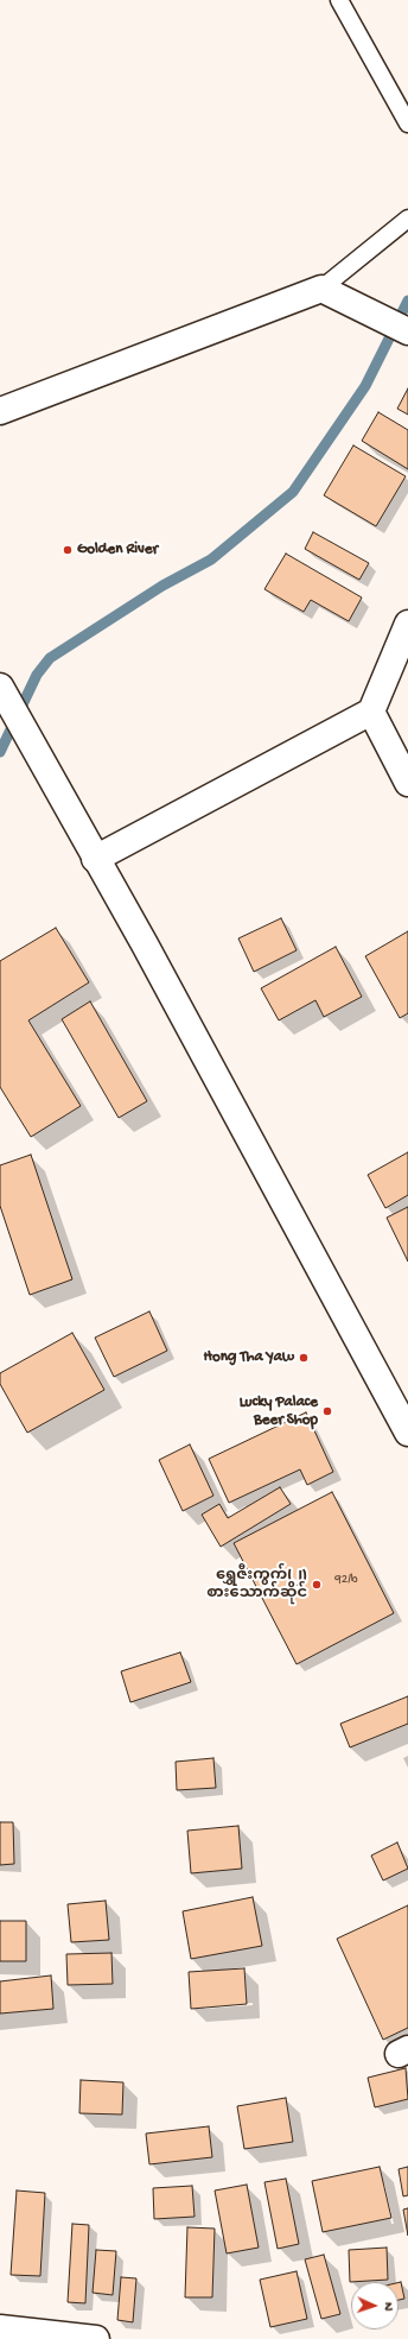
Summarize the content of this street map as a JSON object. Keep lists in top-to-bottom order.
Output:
{
  "places": [
    "Golden River",
    "Hong Tha Yaw",
    "Lucky Palace Beer Shop",
    "ရွှေဇီးကွက်(၂) စားသောက်ဆိုင်"
  ],
  "house_numbers": ["92/b"],
  "north": "right"
}
